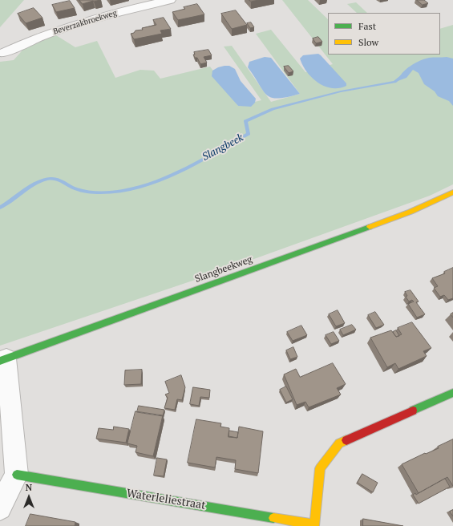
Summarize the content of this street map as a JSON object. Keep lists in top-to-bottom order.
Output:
{
  "streets": {
    "street": ["Beverzakbroekweg", "Slangbeekweg", "Waterleliestraat"]
  },
  "water": ["Slangbeek"],
  "legend": ["Fast", "Slow"],
  "north": "top"
}
